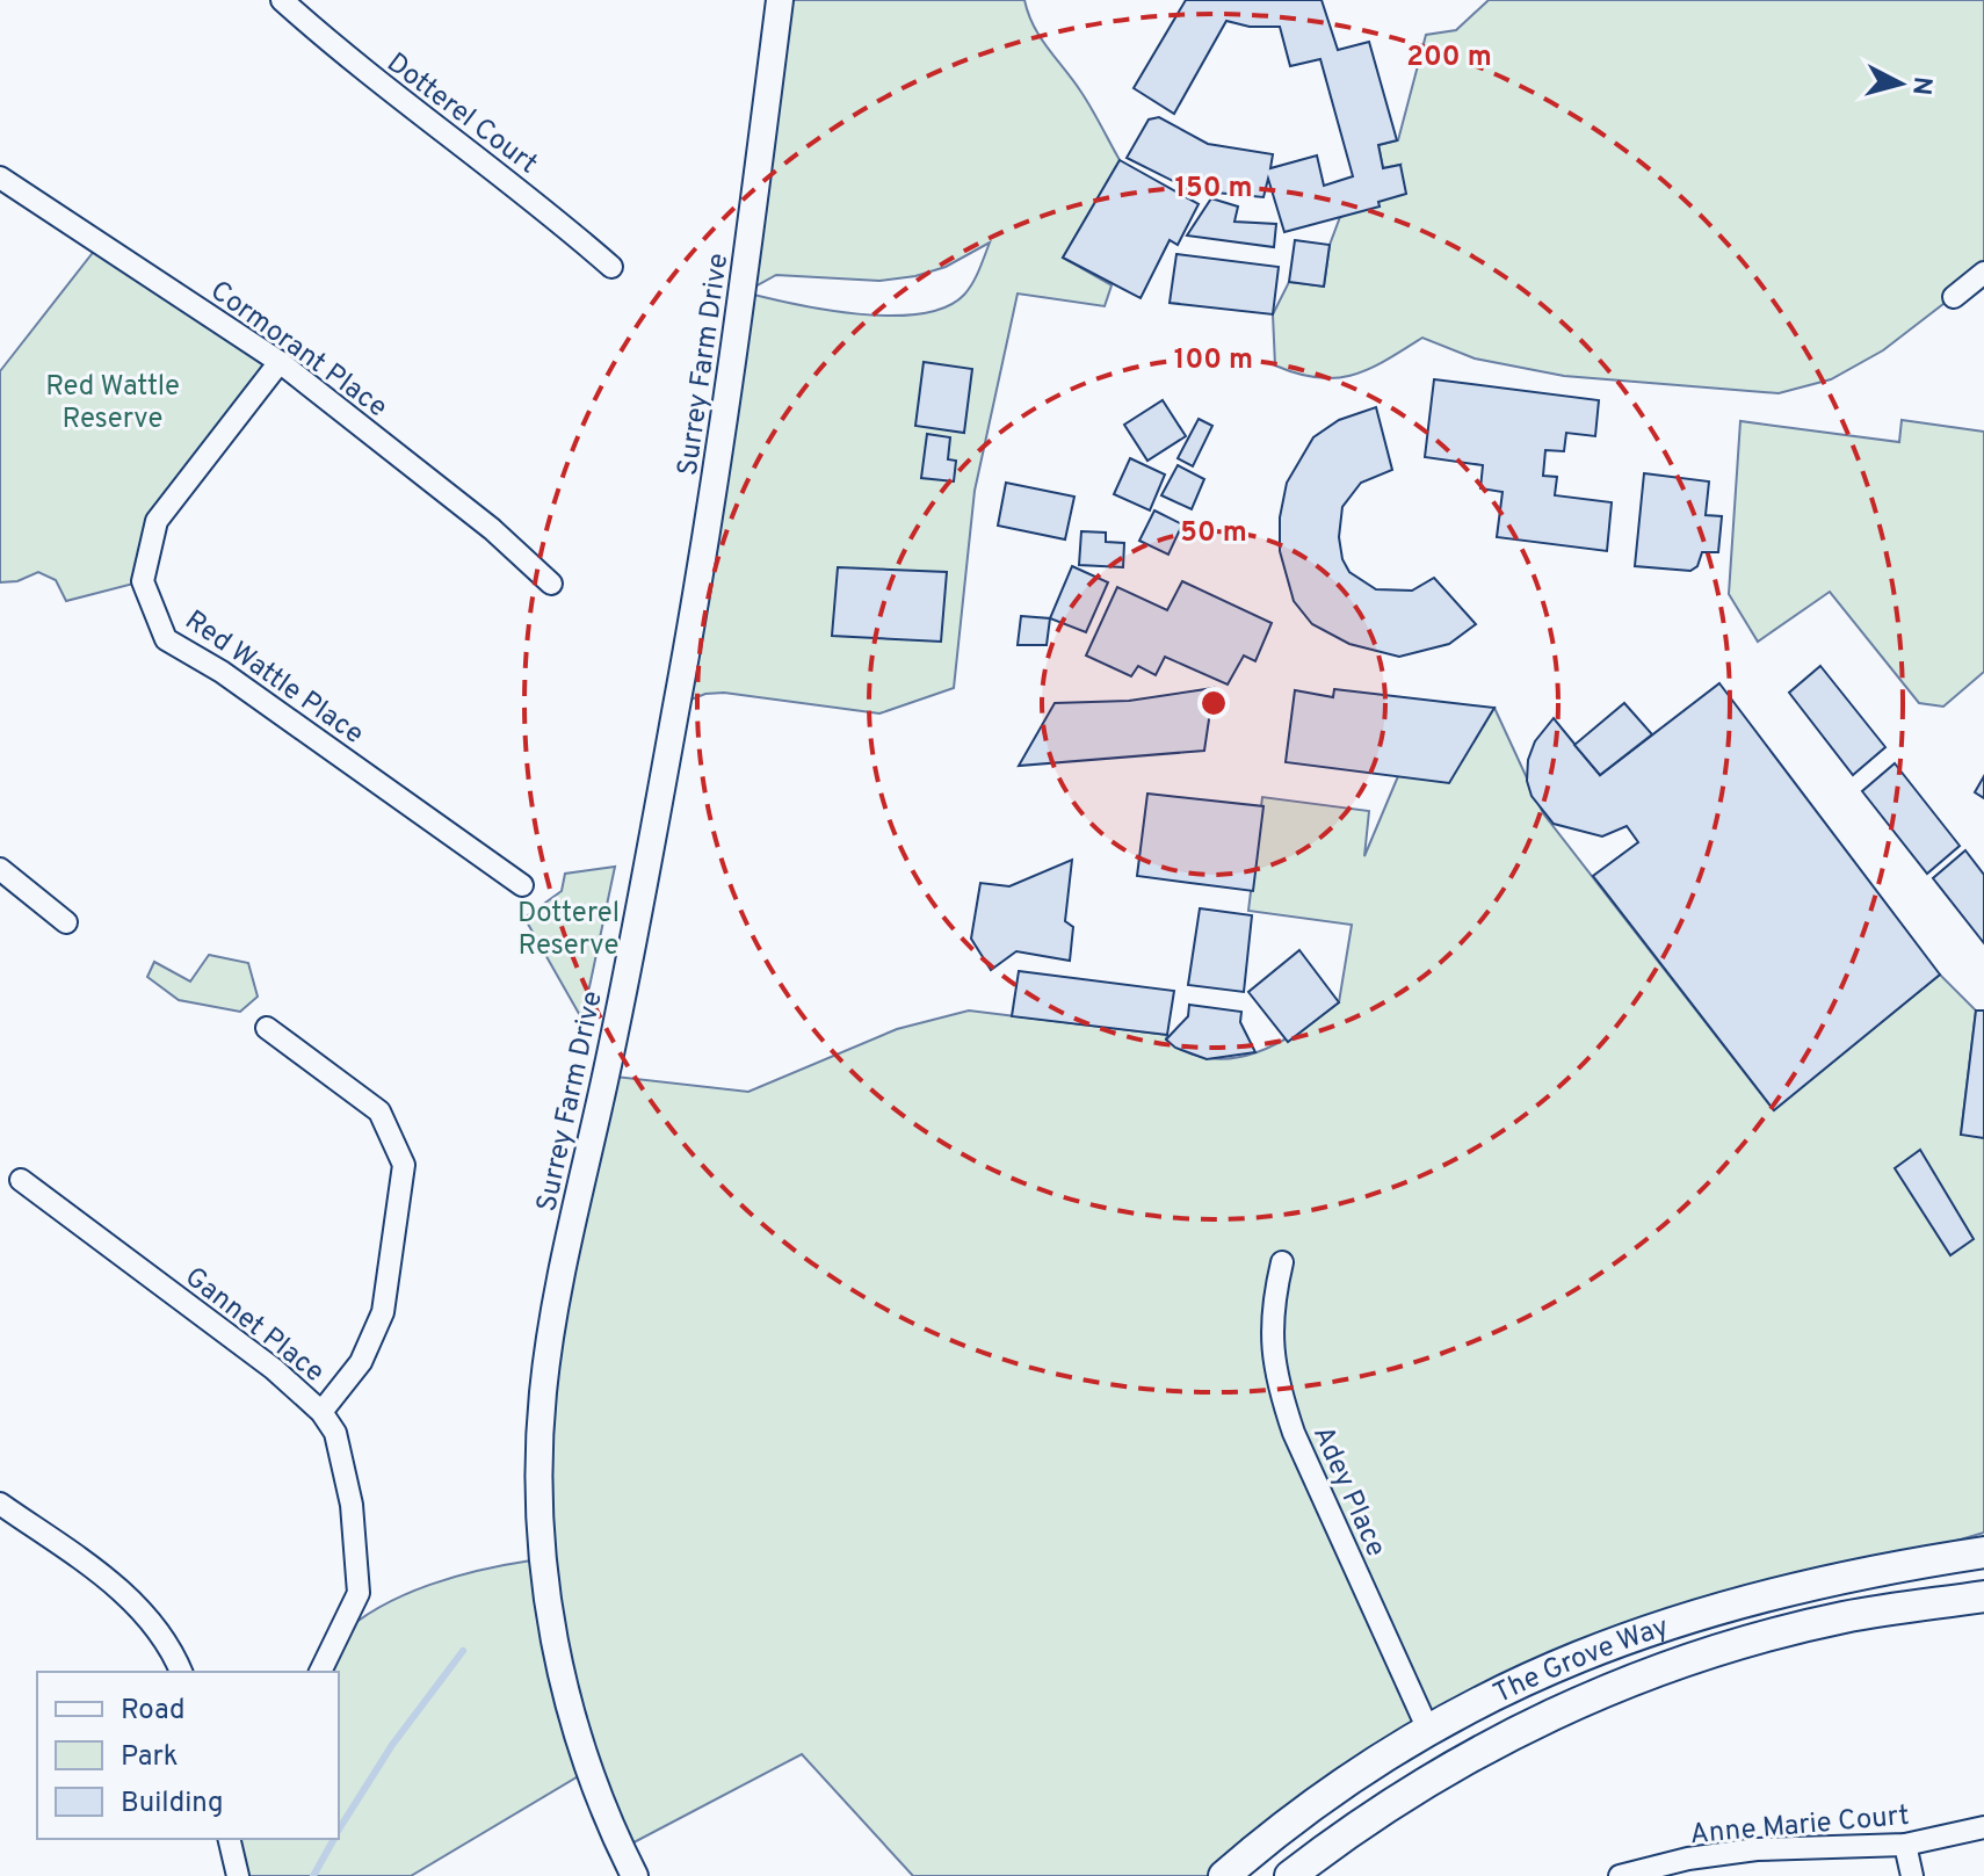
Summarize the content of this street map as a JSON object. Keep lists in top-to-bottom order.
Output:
{
  "streets": {
    "main road": ["The Grove Way"],
    "street": [
      "Dotterel Court",
      "Cormorant Place",
      "Surrey Farm Drive",
      "Red Wattle Place",
      "Gannet Place",
      "Adey Place",
      "Anne Marie Court"
    ]
  },
  "crossings": [
    ["Cormorant Place", "Red Wattle Place"],
    ["Adey Place", "The Grove Way"]
  ],
  "parks": ["Red Wattle Reserve", "Dotterel Reserve"],
  "legend": ["Road", "Park", "Building"],
  "north": "right",
  "rings": [
    "200 m",
    "150 m",
    "100 m",
    "50 m"
  ]
}
